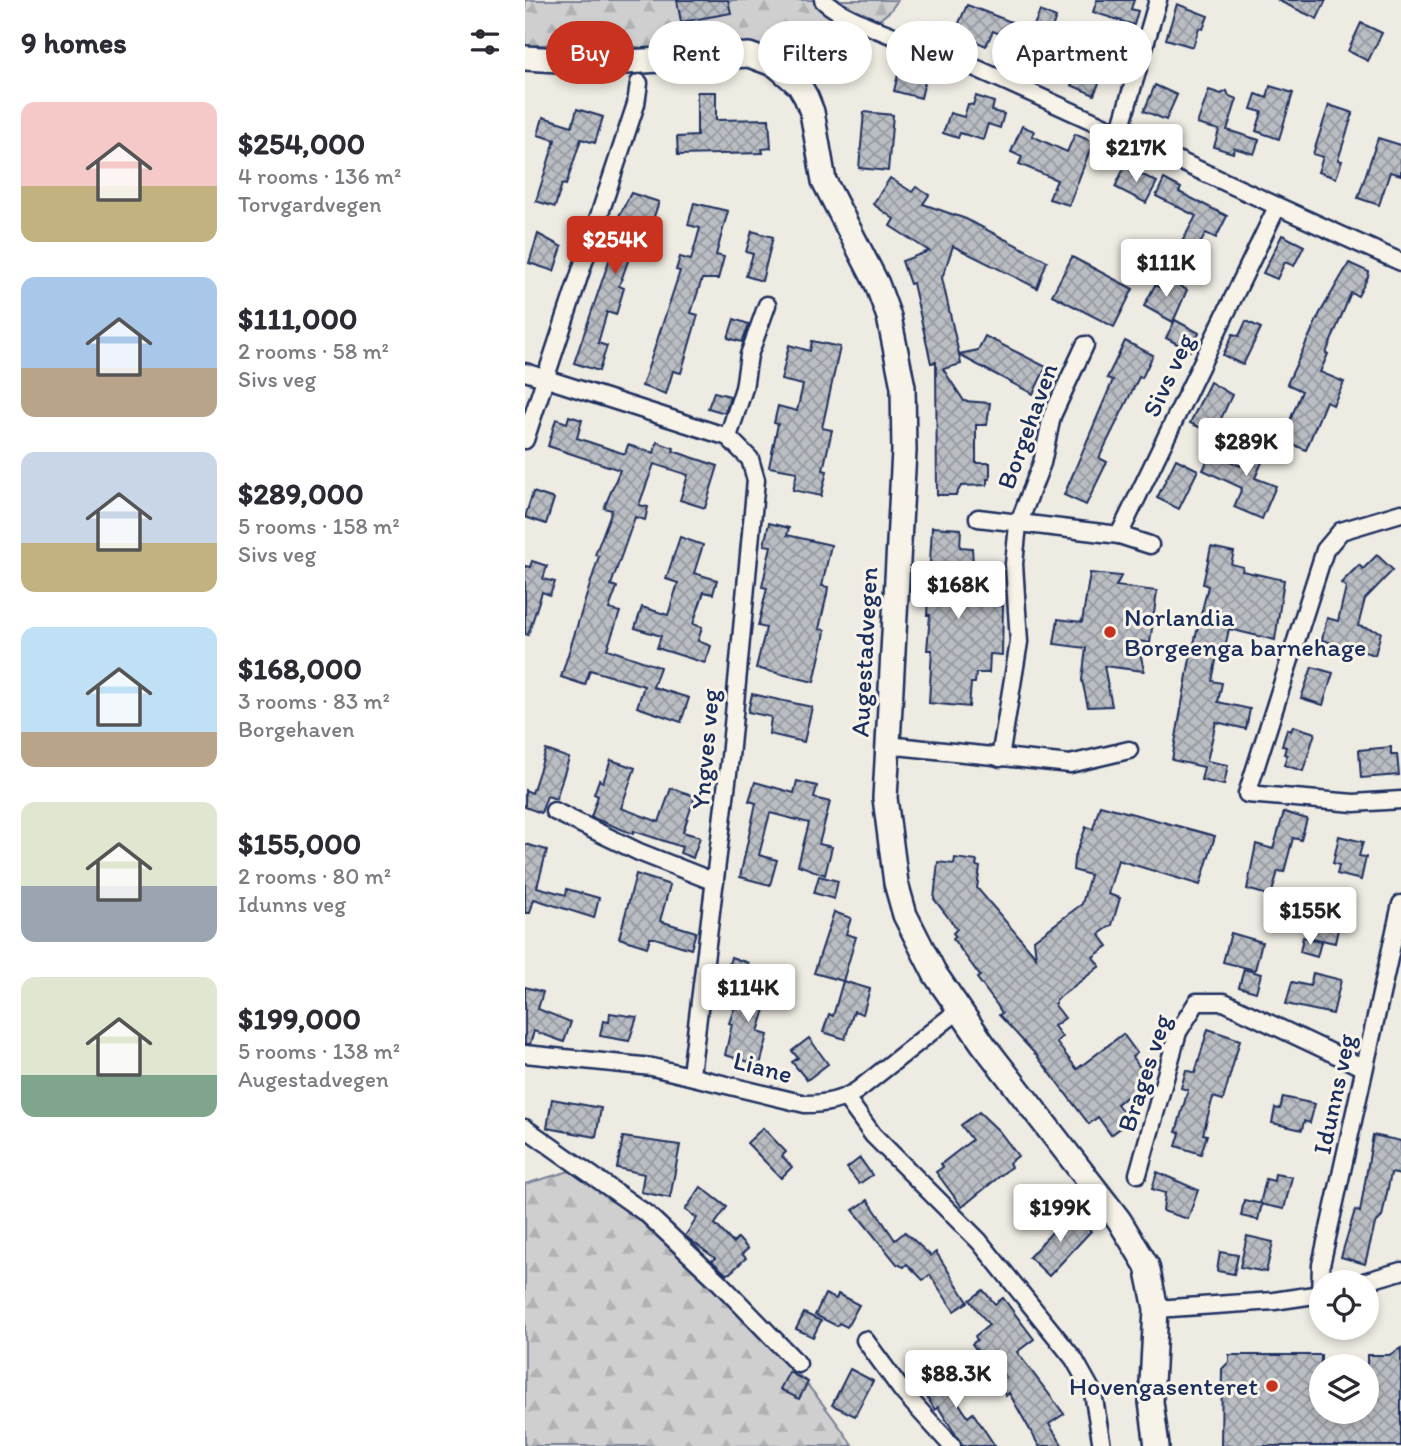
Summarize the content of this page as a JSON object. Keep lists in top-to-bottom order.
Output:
{
  "streets": {
    "main road": ["Augestadvegen"],
    "street": [
      "Sivs veg",
      "Borgehaven",
      "Yngves veg",
      "Liane",
      "Brages veg",
      "Idunns veg"
    ]
  },
  "crossings": [
    ["Sivs veg", "Borgehaven"],
    ["Augestadvegen", "Liane"],
    ["Yngves veg", "Liane"],
    ["Brages veg", "Idunns veg"]
  ],
  "places": ["Norlandia Borgeenga barnehage", "Hovengasenteret"],
  "page": {
    "heading": "9 homes",
    "chip": [
      "Buy",
      "Rent",
      "Filters",
      "New",
      "Apartment"
    ],
    "list": [
      {
        "name": "$254,000",
        "note": "4 rooms · 136 m² · Torvgardvegen"
      },
      {
        "name": "$111,000",
        "note": "2 rooms · 58 m² · Sivs veg"
      },
      {
        "name": "$289,000",
        "note": "5 rooms · 158 m² · Sivs veg"
      },
      {
        "name": "$168,000",
        "note": "3 rooms · 83 m² · Borgehaven"
      },
      {
        "name": "$155,000",
        "note": "2 rooms · 80 m² · Idunns veg"
      },
      {
        "name": "$199,000",
        "note": "5 rooms · 138 m² · Augestadvegen"
      }
    ],
    "price": [
      "$217K",
      "$254K",
      "$111K",
      "$289K",
      "$168K",
      "$155K",
      "$114K",
      "$199K",
      "$88.3K"
    ]
  }
}
